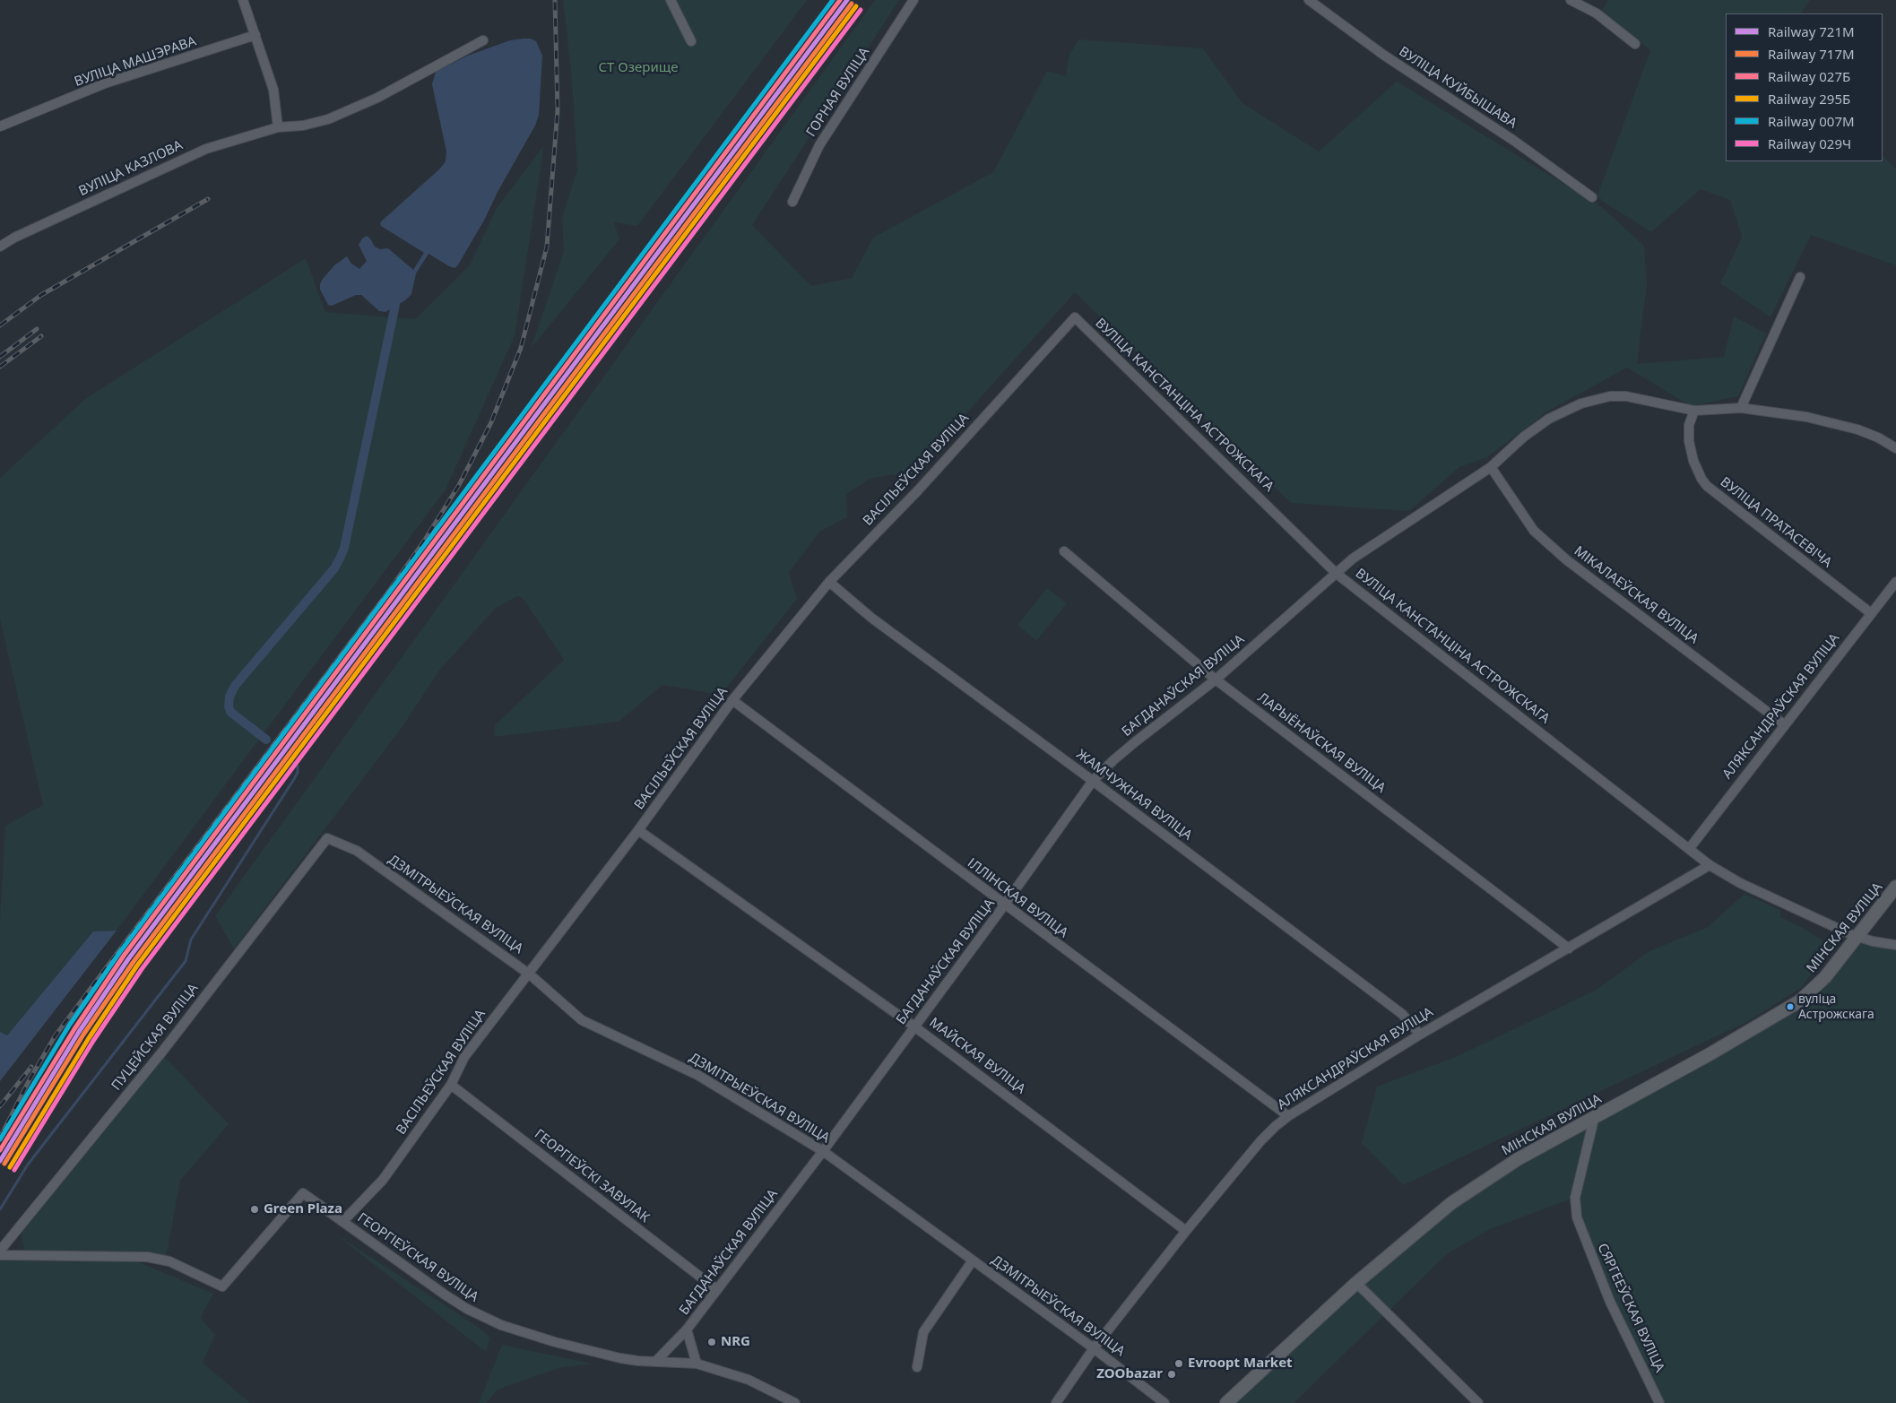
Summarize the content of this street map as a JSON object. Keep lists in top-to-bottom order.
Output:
{
  "streets": {
    "main road": ["МІНСКАЯ ВУЛІЦА"],
    "street": [
      "ВУЛІЦА МАШЭРАВА",
      "ВУЛІЦА КУЙБЫШАВА",
      "ГОРНАЯ ВУЛІЦА",
      "ВУЛІЦА КАЗЛОВА",
      "ВУЛІЦА КАНСТАНЦІНА АСТРОЖСКАГА",
      "ВАСІЛЬЕЎСКАЯ ВУЛІЦА",
      "ВУЛІЦА ПРАТАСЕВІЧА",
      "МІКАЛАЕЎСКАЯ ВУЛІЦА",
      "БАГДАНАЎСКАЯ ВУЛІЦА",
      "АЛЯКСАНДРАЎСКАЯ ВУЛІЦА",
      "ЛАРЫЁНАЎСКАЯ ВУЛІЦА",
      "ЖАМЧУЖНАЯ ВУЛІЦА",
      "ІЛЛІНСКАЯ ВУЛІЦА",
      "ДЗМІТРЫЕЎСКАЯ ВУЛІЦА",
      "ПУЦЕЙСКАЯ ВУЛІЦА",
      "МАЙСКАЯ ВУЛІЦА",
      "ГЕОРГІЕЎСКІ ЗАВУЛАК",
      "ГЕОРГІЕЎСКАЯ ВУЛІЦА",
      "СЯРГЕЕЎСКАЯ ВУЛІЦА"
    ]
  },
  "crossings": [
    ["ВУЛІЦА КАНСТАНЦІНА АСТРОЖСКАГА", "ВАСІЛЬЕЎСКАЯ ВУЛІЦА"],
    ["ВУЛІЦА КАНСТАНЦІНА АСТРОЖСКАГА", "БАГДАНАЎСКАЯ ВУЛІЦА"],
    ["ВУЛІЦА КАНСТАНЦІНА АСТРОЖСКАГА", "АЛЯКСАНДРАЎСКАЯ ВУЛІЦА"],
    ["ВУЛІЦА КАНСТАНЦІНА АСТРОЖСКАГА", "МІНСКАЯ ВУЛІЦА"],
    ["ВАСІЛЬЕЎСКАЯ ВУЛІЦА", "ЖАМЧУЖНАЯ ВУЛІЦА"],
    ["ВАСІЛЬЕЎСКАЯ ВУЛІЦА", "ІЛЛІНСКАЯ ВУЛІЦА"],
    ["ВАСІЛЬЕЎСКАЯ ВУЛІЦА", "ДЗМІТРЫЕЎСКАЯ ВУЛІЦА"],
    ["ВАСІЛЬЕЎСКАЯ ВУЛІЦА", "МАЙСКАЯ ВУЛІЦА"],
    ["ВАСІЛЬЕЎСКАЯ ВУЛІЦА", "ГЕОРГІЕЎСКІ ЗАВУЛАК"],
    ["ВАСІЛЬЕЎСКАЯ ВУЛІЦА", "ГЕОРГІЕЎСКАЯ ВУЛІЦА"],
    ["ВУЛІЦА ПРАТАСЕВІЧА", "БАГДАНАЎСКАЯ ВУЛІЦА"],
    ["ВУЛІЦА ПРАТАСЕВІЧА", "АЛЯКСАНДРАЎСКАЯ ВУЛІЦА"],
    ["МІКАЛАЕЎСКАЯ ВУЛІЦА", "БАГДАНАЎСКАЯ ВУЛІЦА"],
    ["МІКАЛАЕЎСКАЯ ВУЛІЦА", "АЛЯКСАНДРАЎСКАЯ ВУЛІЦА"],
    ["БАГДАНАЎСКАЯ ВУЛІЦА", "ЛАРЫЁНАЎСКАЯ ВУЛІЦА"],
    ["БАГДАНАЎСКАЯ ВУЛІЦА", "ЖАМЧУЖНАЯ ВУЛІЦА"],
    ["БАГДАНАЎСКАЯ ВУЛІЦА", "ІЛЛІНСКАЯ ВУЛІЦА"],
    ["БАГДАНАЎСКАЯ ВУЛІЦА", "ДЗМІТРЫЕЎСКАЯ ВУЛІЦА"],
    ["БАГДАНАЎСКАЯ ВУЛІЦА", "МАЙСКАЯ ВУЛІЦА"],
    ["БАГДАНАЎСКАЯ ВУЛІЦА", "ГЕОРГІЕЎСКІ ЗАВУЛАК"],
    ["БАГДАНАЎСКАЯ ВУЛІЦА", "ГЕОРГІЕЎСКАЯ ВУЛІЦА"],
    ["АЛЯКСАНДРАЎСКАЯ ВУЛІЦА", "ЛАРЫЁНАЎСКАЯ ВУЛІЦА"],
    ["АЛЯКСАНДРАЎСКАЯ ВУЛІЦА", "ЖАМЧУЖНАЯ ВУЛІЦА"],
    ["АЛЯКСАНДРАЎСКАЯ ВУЛІЦА", "ІЛЛІНСКАЯ ВУЛІЦА"],
    ["АЛЯКСАНДРАЎСКАЯ ВУЛІЦА", "ДЗМІТРЫЕЎСКАЯ ВУЛІЦА"],
    ["АЛЯКСАНДРАЎСКАЯ ВУЛІЦА", "МАЙСКАЯ ВУЛІЦА"],
    ["ДЗМІТРЫЕЎСКАЯ ВУЛІЦА", "ПУЦЕЙСКАЯ ВУЛІЦА"],
    ["МІНСКАЯ ВУЛІЦА", "СЯРГЕЕЎСКАЯ ВУЛІЦА"]
  ],
  "parks": ["СТ Озерище"],
  "places": [
    "вуліца Астрожскага",
    "Green Plaza",
    "NRG",
    "Evroopt Market",
    "ZOObazar"
  ],
  "lines": [
    "rail line 721М",
    "rail line 027Б",
    "rail line 007М",
    "rail line 717М",
    "rail line 295Б",
    "rail line 029Ч"
  ],
  "legend": [
    "Railway 721М",
    "Railway 717М",
    "Railway 027Б",
    "Railway 295Б",
    "Railway 007М",
    "Railway 029Ч"
  ]
}
